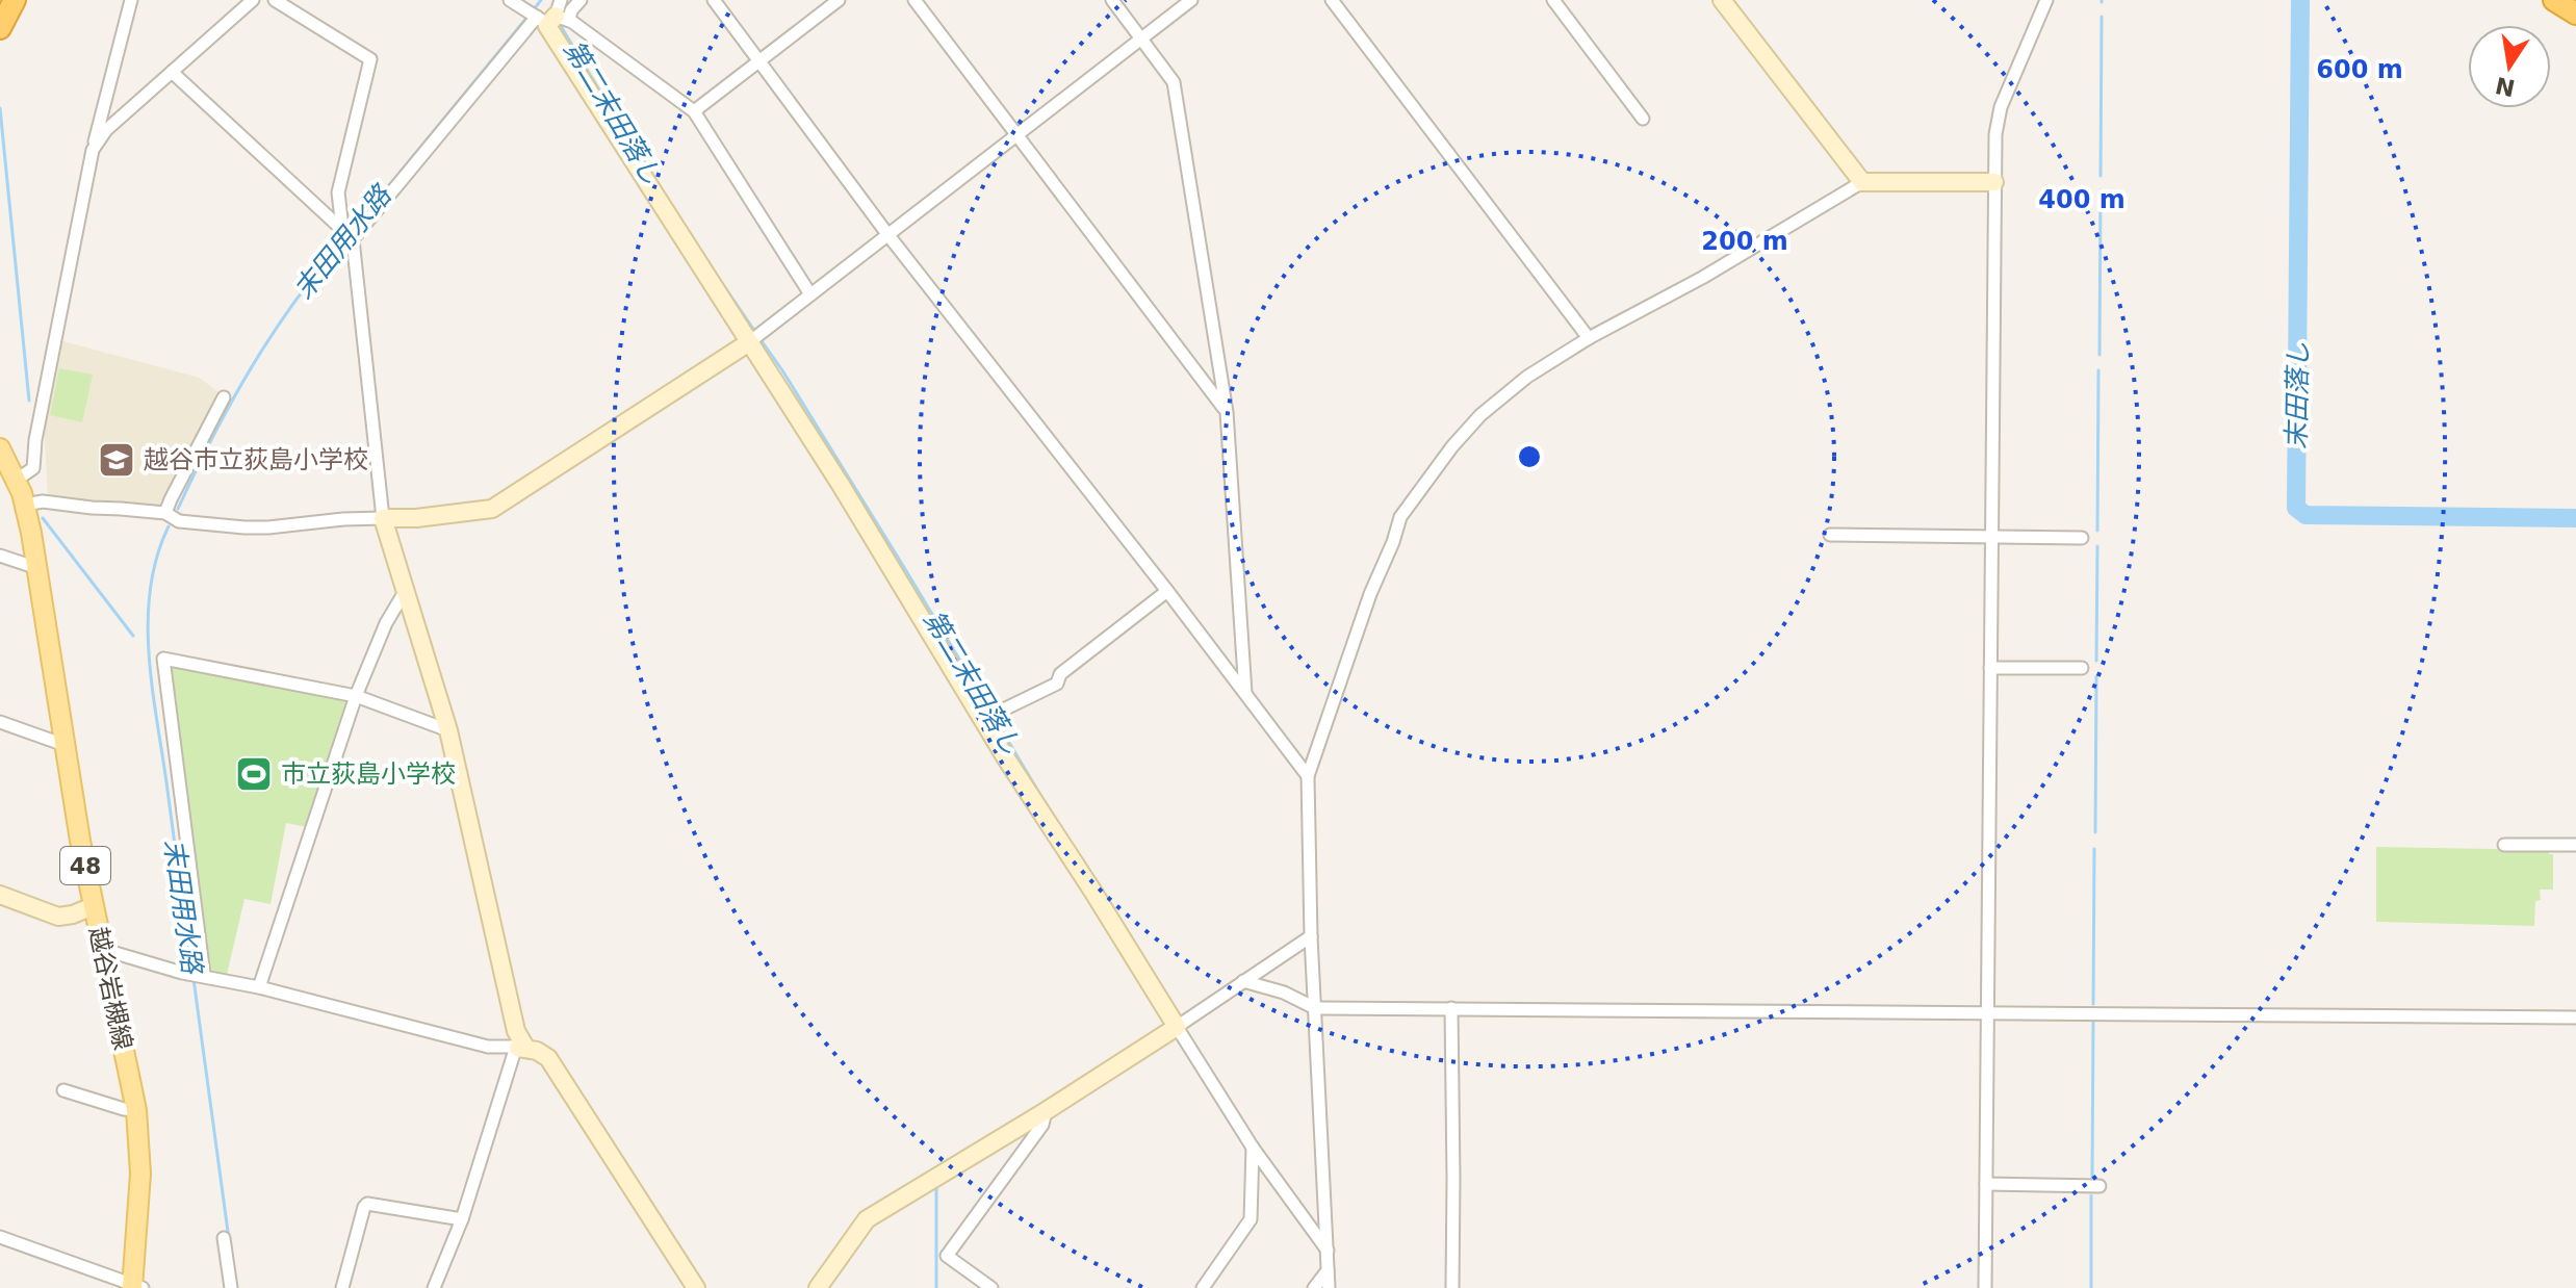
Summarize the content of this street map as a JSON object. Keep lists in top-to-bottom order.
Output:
{
  "streets": {
    "main road": ["48", "越谷岩槻線"]
  },
  "water": ["第二末田落し", "末田用水路", "末田落し"],
  "places": {
    "school or university": ["越谷市立荻島小学校"],
    "sports": ["市立荻島小学校"]
  },
  "north": "bottom",
  "rings": ["600 m", "400 m", "200 m"]
}
